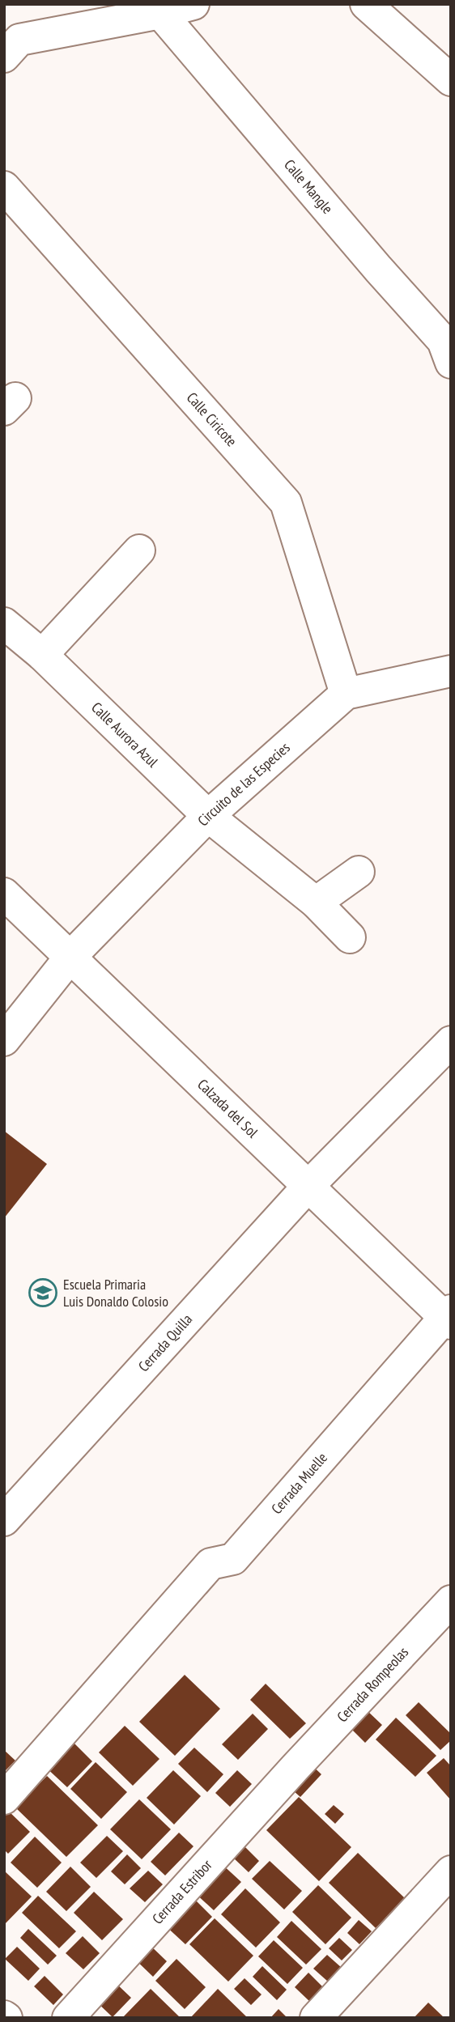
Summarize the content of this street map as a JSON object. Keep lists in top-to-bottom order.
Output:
{
  "streets": {
    "street": [
      "Calle Mangle",
      "Calle Ciricote",
      "Calle Aurora Azul",
      "Circuito de las Especies",
      "Calzada del Sol",
      "Cerrada Quilla",
      "Cerrada Muelle",
      "Cerrada Rompeolas",
      "Cerrada Estribor"
    ]
  },
  "crossings": [
    ["Calle Ciricote", "Circuito de las Especies"],
    ["Calle Aurora Azul", "Circuito de las Especies"],
    ["Circuito de las Especies", "Calzada del Sol"],
    ["Calzada del Sol", "Cerrada Quilla"],
    ["Calzada del Sol", "Cerrada Muelle"],
    ["Cerrada Rompeolas", "Cerrada Estribor"]
  ],
  "places": {
    "school or university": ["Escuela Primaria Luis Donaldo Colosio"]
  }
}
